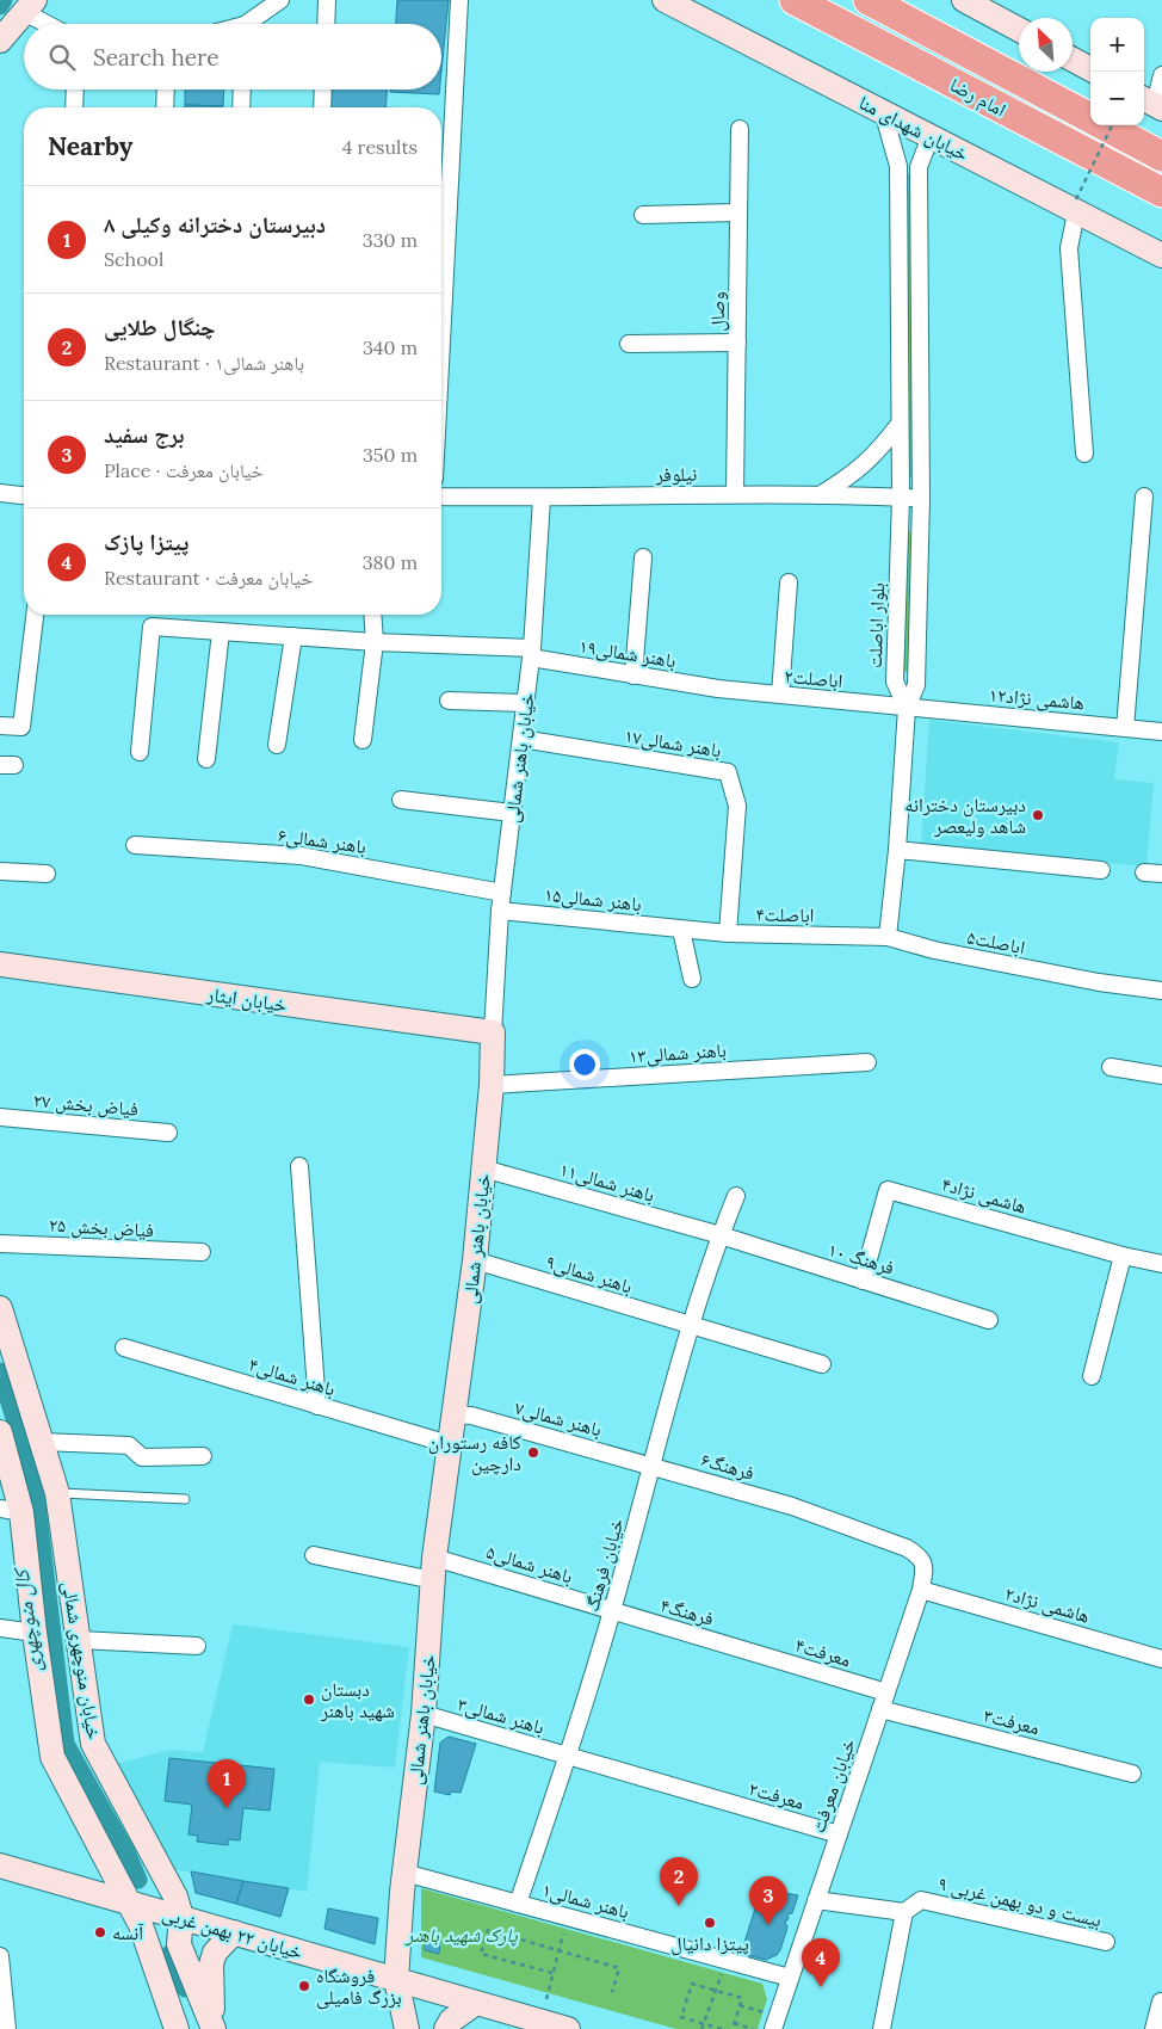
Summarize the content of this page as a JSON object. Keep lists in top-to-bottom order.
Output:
{
  "streets": {
    "highway": ["امام رضا"],
    "street": [
      "خیابان شهدای منا",
      "وصال",
      "نیلوفر",
      "بلوار اباصلت",
      "باهنر شمالی۱۹",
      "اباصلت۲",
      "هاشمی نژاد۱۲",
      "باهنر شمالی۱۷",
      "خیابان باهنر شمالی",
      "باهنر شمالی۶",
      "باهنر شمالی۱۵",
      "اباصلت۴",
      "اباصلت۵",
      "خیابان ایثار",
      "باهنر شمالی۱۳",
      "فیاض بخش ۲۷",
      "باهنر شمالی۱۱",
      "هاشمی نژاد۴",
      "فیاض بخش ۲۵",
      "فرهنگ ۱۰",
      "باهنر شمالی۹",
      "باهنر شمالی۴",
      "باهنر شمالی۷",
      "فرهنگ۶",
      "باهنر شمالی۵",
      "خیابان فرهنگ",
      "هاشمی نژاد۲",
      "فرهنگ۴",
      "معرفت۴",
      "خیابان منوچهری شمالی",
      "باهنر شمالی۳",
      "معرفت۳",
      "خیابان معرفت",
      "معرفت۲",
      "باهنر شمالی۱",
      "بیست و دو بهمن غربی ۹",
      "خیابان ۲۲ بهمن غربی"
    ]
  },
  "crossings": [
    ["خیابان شهدای منا", "بلوار اباصلت"],
    ["وصال", "نیلوفر"],
    ["نیلوفر", "بلوار اباصلت"],
    ["نیلوفر", "خیابان باهنر شمالی"],
    ["بلوار اباصلت", "اباصلت۲"],
    ["بلوار اباصلت", "هاشمی نژاد۱۲"],
    ["باهنر شمالی۱۹", "اباصلت۲"],
    ["باهنر شمالی۱۹", "خیابان باهنر شمالی"],
    ["اباصلت۲", "هاشمی نژاد۱۲"],
    ["باهنر شمالی۱۷", "خیابان باهنر شمالی"],
    ["باهنر شمالی۱۷", "اباصلت۴"],
    ["خیابان باهنر شمالی", "باهنر شمالی۶"],
    ["خیابان باهنر شمالی", "باهنر شمالی۱۵"],
    ["خیابان باهنر شمالی", "خیابان ایثار"],
    ["خیابان باهنر شمالی", "باهنر شمالی۱۳"],
    ["خیابان باهنر شمالی", "باهنر شمالی۱۱"],
    ["خیابان باهنر شمالی", "باهنر شمالی۹"],
    ["خیابان باهنر شمالی", "باهنر شمالی۴"],
    ["خیابان باهنر شمالی", "باهنر شمالی۷"],
    ["خیابان باهنر شمالی", "باهنر شمالی۵"],
    ["خیابان باهنر شمالی", "باهنر شمالی۳"],
    ["خیابان باهنر شمالی", "باهنر شمالی۱"],
    ["خیابان باهنر شمالی", "خیابان ۲۲ بهمن غربی"],
    ["باهنر شمالی۱۵", "اباصلت۴"],
    ["اباصلت۴", "اباصلت۵"],
    ["باهنر شمالی۱۱", "فرهنگ ۱۰"],
    ["باهنر شمالی۱۱", "خیابان فرهنگ"],
    ["هاشمی نژاد۴", "فرهنگ ۱۰"],
    ["فرهنگ ۱۰", "خیابان فرهنگ"],
    ["باهنر شمالی۹", "خیابان فرهنگ"],
    ["باهنر شمالی۷", "فرهنگ۶"],
    ["باهنر شمالی۷", "خیابان فرهنگ"],
    ["فرهنگ۶", "خیابان فرهنگ"],
    ["فرهنگ۶", "خیابان معرفت"],
    ["باهنر شمالی۵", "خیابان فرهنگ"],
    ["باهنر شمالی۵", "فرهنگ۴"],
    ["خیابان فرهنگ", "فرهنگ۴"],
    ["خیابان فرهنگ", "باهنر شمالی۳"],
    ["خیابان فرهنگ", "باهنر شمالی۱"],
    ["هاشمی نژاد۲", "خیابان معرفت"],
    ["فرهنگ۴", "معرفت۴"],
    ["معرفت۴", "خیابان معرفت"],
    ["خیابان منوچهری شمالی", "خیابان ۲۲ بهمن غربی"],
    ["باهنر شمالی۳", "معرفت۲"],
    ["معرفت۳", "خیابان معرفت"],
    ["خیابان معرفت", "معرفت۲"],
    ["خیابان معرفت", "باهنر شمالی۱"]
  ],
  "water": ["کال منوچهری"],
  "parks": ["پارک شهید باهنر"],
  "places": [
    "دبیرستان دخترانه شاهد ولیعصر",
    "کافه رستوران دارچین",
    "دبستان شهید باهنر",
    "پیتزا دانیال",
    "آنسه",
    "فروشگاه بزرگ فامیلی"
  ],
  "north": "top left",
  "page": {
    "map_buttons": ["+", "−"],
    "search": "Search here",
    "heading": ["Nearby", "4 results"],
    "list": [
      {
        "mark": "1",
        "name": "دبیرستان دخترانه وکیلی ۸",
        "note": "School",
        "value": "330 m"
      },
      {
        "mark": "2",
        "name": "چنگال طلایی",
        "note": "Restaurant · باهنر شمالی۱",
        "value": "340 m"
      },
      {
        "mark": "3",
        "name": "برج سفید",
        "note": "Place · خیابان معرفت",
        "value": "350 m"
      },
      {
        "mark": "4",
        "name": "پیتزا پازک",
        "note": "Restaurant · خیابان معرفت",
        "value": "380 m"
      }
    ],
    "pins": [
      "1",
      "2",
      "3",
      "4"
    ]
  }
}
